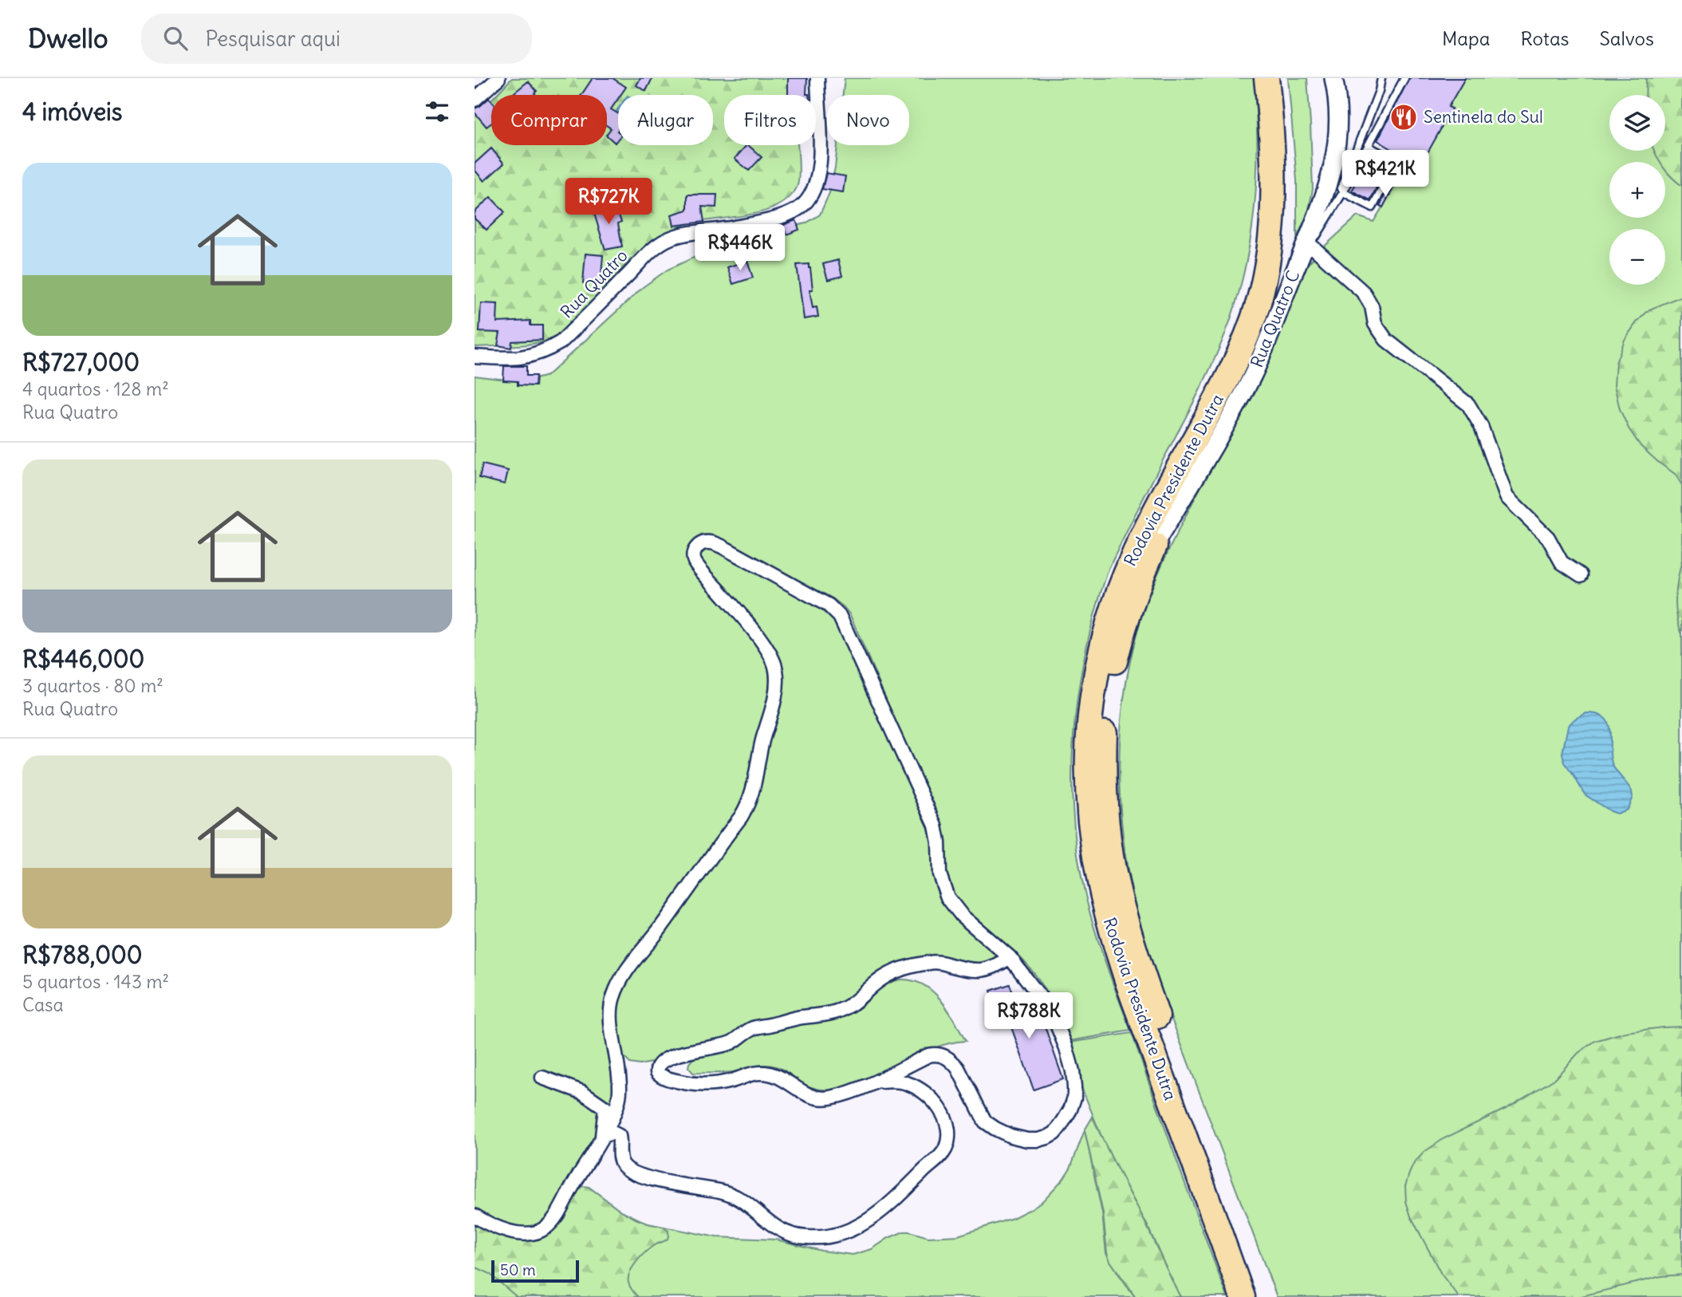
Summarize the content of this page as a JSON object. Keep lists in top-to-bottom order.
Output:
{
  "streets": {
    "highway": ["Rodovia Presidente Dutra"],
    "street": ["Rua Quatro", "Rua Quatro C"]
  },
  "crossings": [
    ["Rua Quatro C", "Rodovia Presidente Dutra"]
  ],
  "places": {
    "restaurant": ["Sentinela do Sul"]
  },
  "scale_bar": "50 m",
  "page": {
    "header": "Dwello",
    "search": "Pesquisar aqui",
    "nav": ["Mapa", "Rotas", "Salvos"],
    "heading": "4 imóveis",
    "map_buttons": ["+", "−"],
    "chip": [
      "Comprar",
      "Alugar",
      "Filtros",
      "Novo"
    ],
    "list": [
      {
        "name": "R$727,000",
        "note": "4 quartos · 128 m² · Rua Quatro"
      },
      {
        "name": "R$446,000",
        "note": "3 quartos · 80 m² · Rua Quatro"
      },
      {
        "name": "R$788,000",
        "note": "5 quartos · 143 m² · Casa"
      }
    ],
    "price": [
      "R$421K",
      "R$727K",
      "R$446K",
      "R$788K"
    ],
    "scale": "50 m"
  }
}
